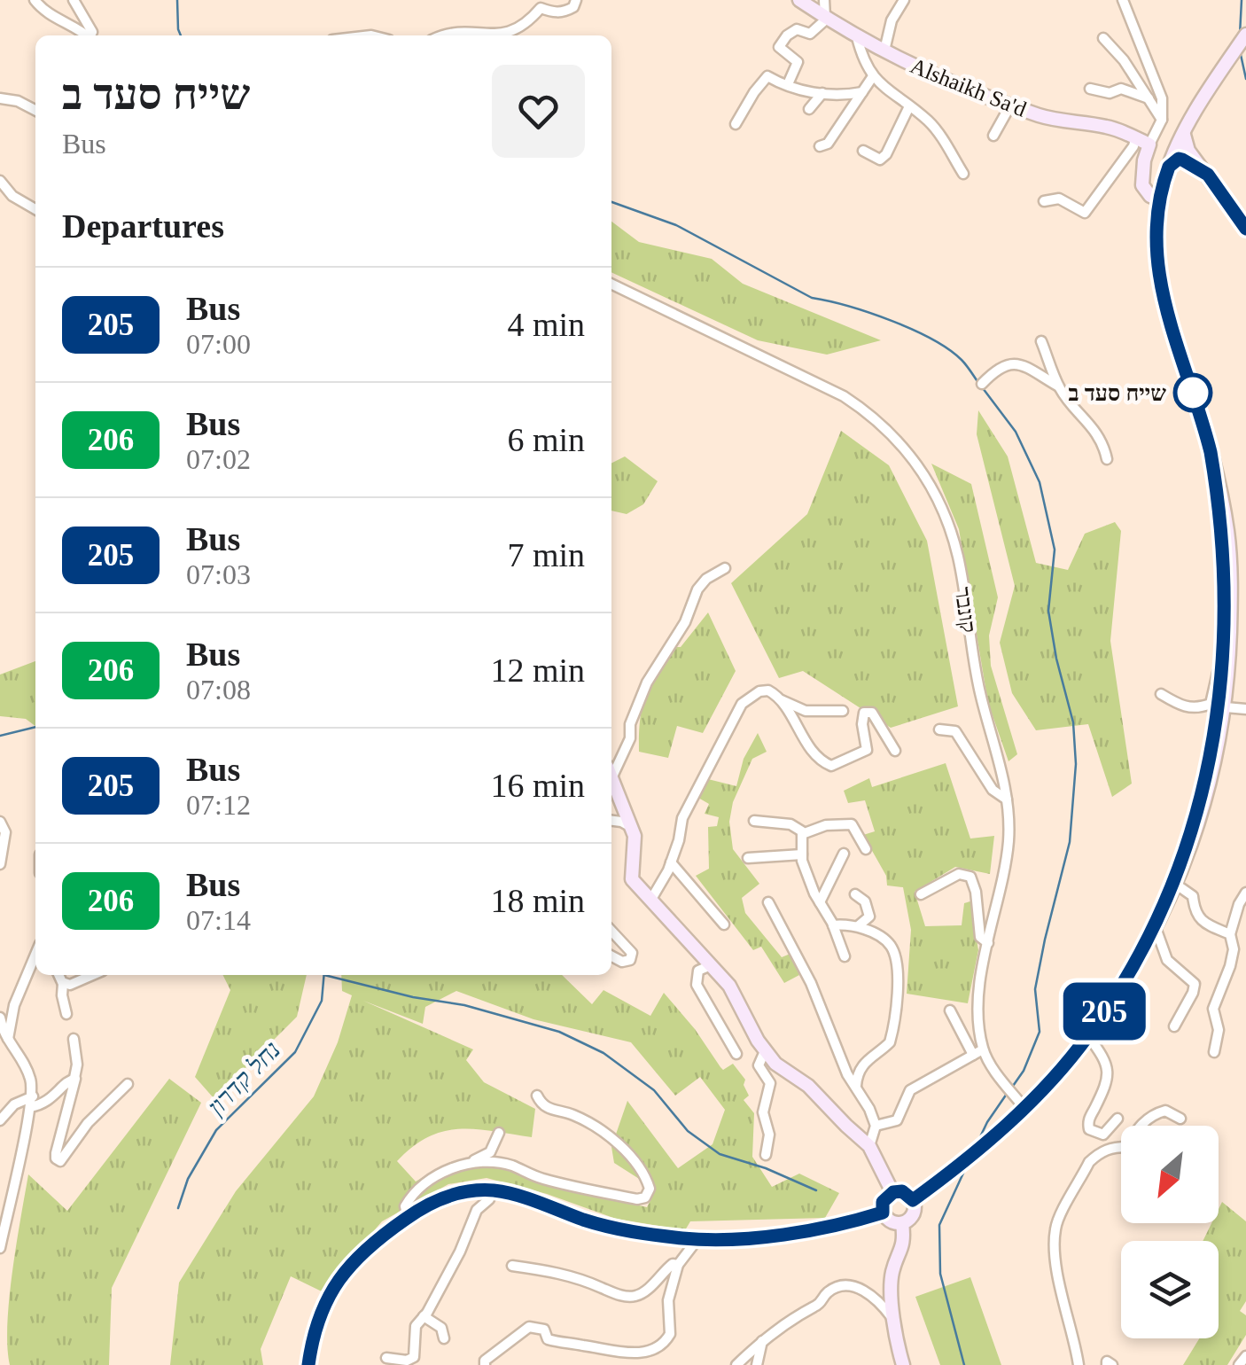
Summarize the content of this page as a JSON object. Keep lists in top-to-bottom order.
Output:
{
  "streets": {
    "main road": ["Alshaikh Sa'd"],
    "street": ["קונבר"]
  },
  "water": ["נחל קדרון"],
  "places": ["שייח סעד ב"],
  "lines": ["bus line 205"],
  "north": "bottom left",
  "page": {
    "on_map": "205",
    "heading": [
      ["שייח סעד ב", "Bus"],
      "Departures"
    ],
    "list": [
      {
        "mark": "205",
        "name": "Bus",
        "note": "07:00",
        "value": "4 min"
      },
      {
        "mark": "206",
        "name": "Bus",
        "note": "07:02",
        "value": "6 min"
      },
      {
        "mark": "205",
        "name": "Bus",
        "note": "07:03",
        "value": "7 min"
      },
      {
        "mark": "206",
        "name": "Bus",
        "note": "07:08",
        "value": "12 min"
      },
      {
        "mark": "205",
        "name": "Bus",
        "note": "07:12",
        "value": "16 min"
      },
      {
        "mark": "206",
        "name": "Bus",
        "note": "07:14",
        "value": "18 min"
      }
    ]
  }
}
